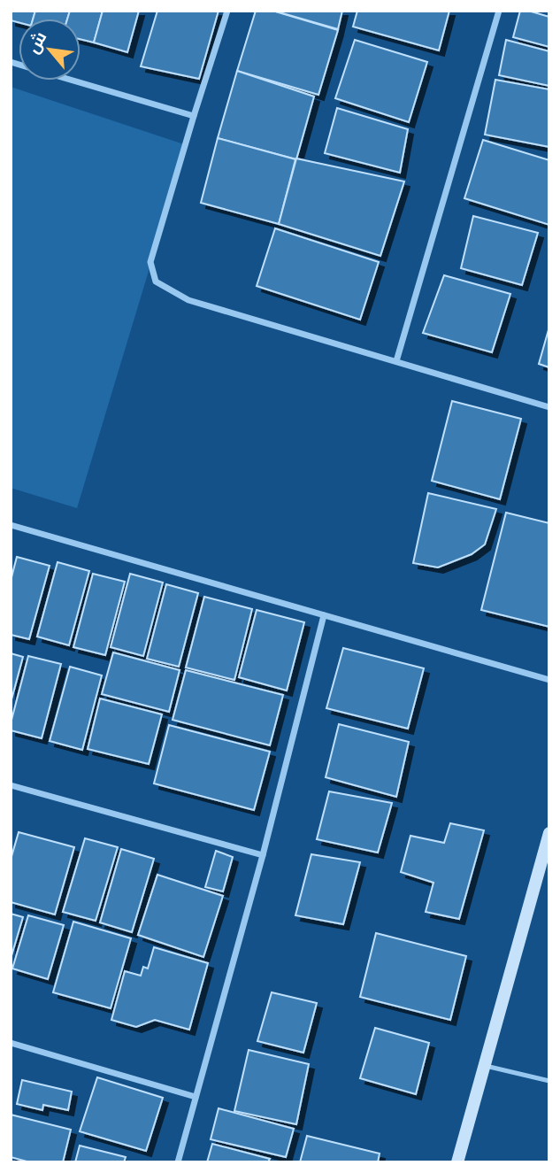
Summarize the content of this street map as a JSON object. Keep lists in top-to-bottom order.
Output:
{
  "north": "top left"
}
